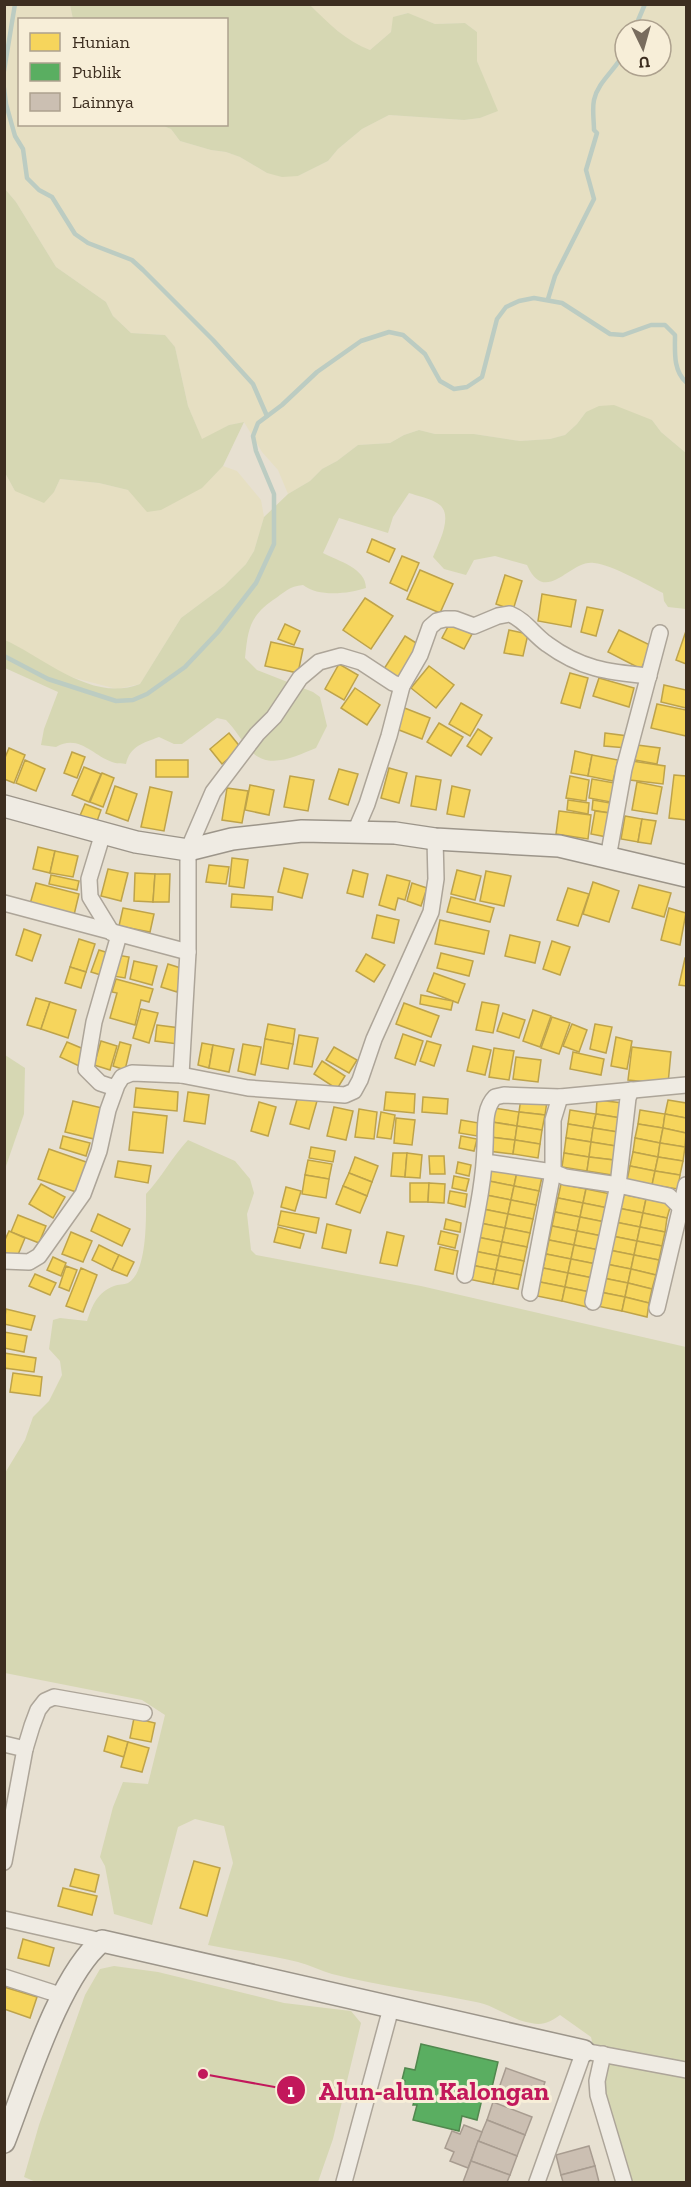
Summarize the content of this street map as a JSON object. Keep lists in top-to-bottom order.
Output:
{
  "places": ["Alun-alun Kalongan"],
  "legend": ["Hunian", "Publik", "Lainnya"],
  "north": "bottom"
}
